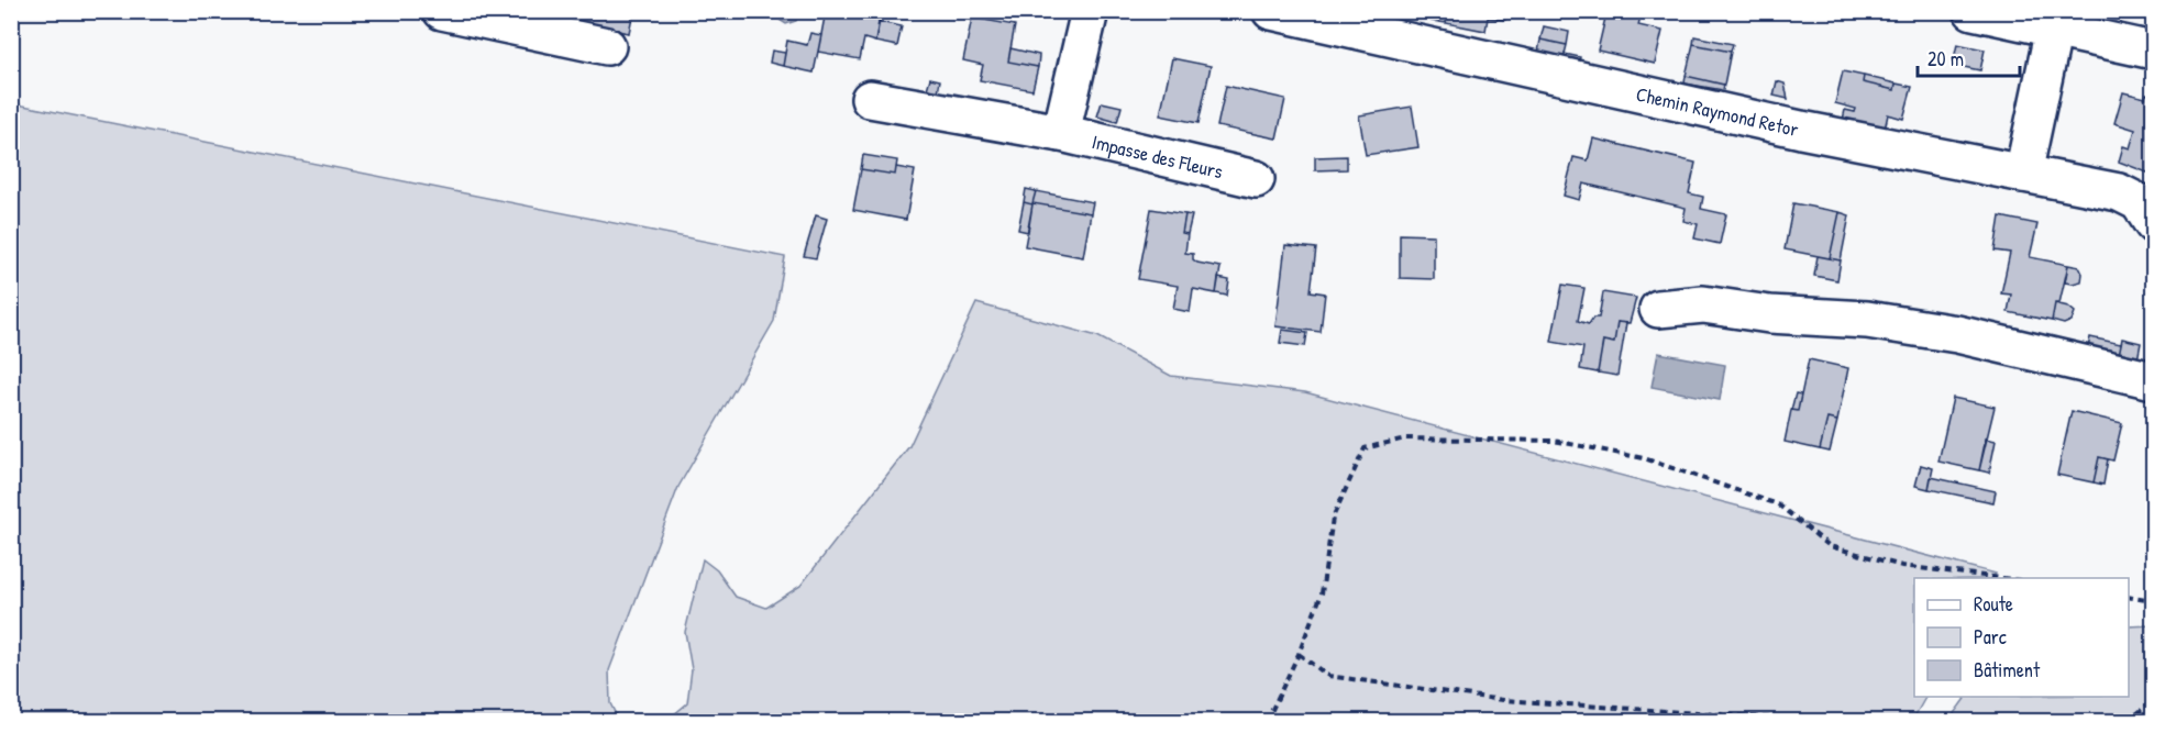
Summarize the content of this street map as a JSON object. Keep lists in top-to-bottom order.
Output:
{
  "streets": {
    "street": ["Chemin Raymond Retor", "Impasse des Fleurs"]
  },
  "legend": ["Route", "Parc", "Bâtiment"],
  "scale_bar": "20 m"
}
